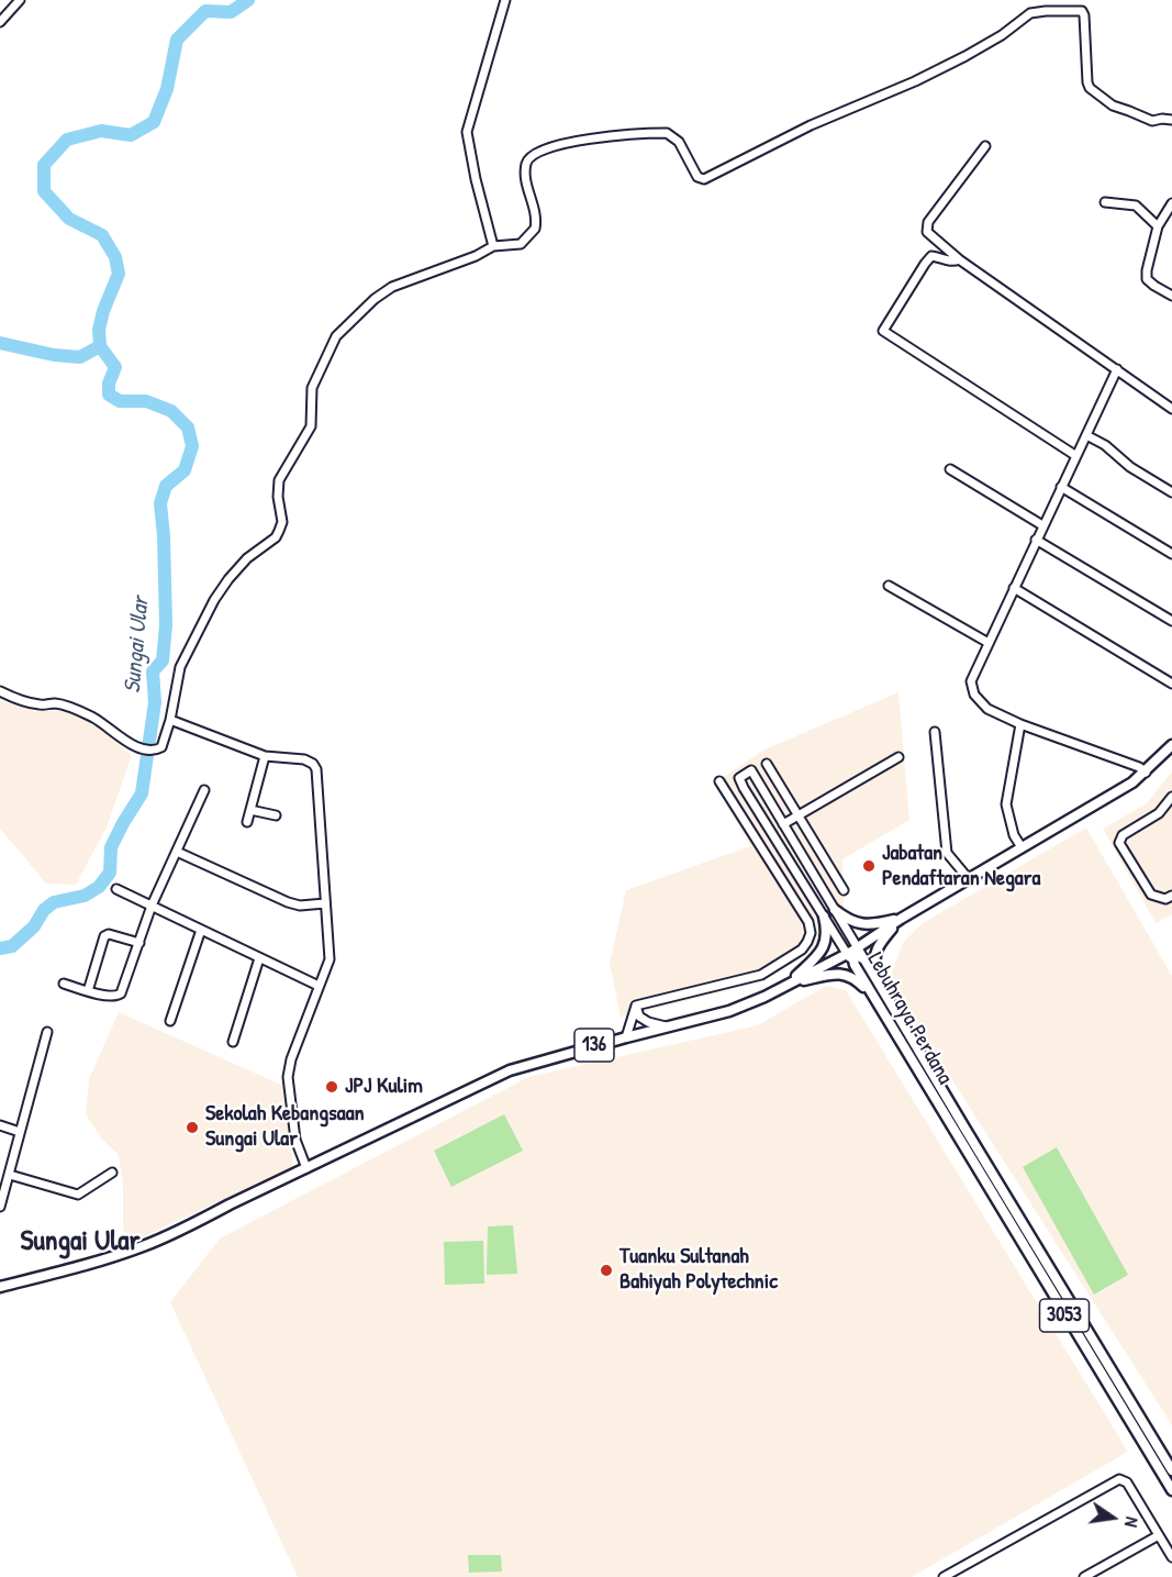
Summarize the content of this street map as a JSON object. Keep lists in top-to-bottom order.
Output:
{
  "streets": {
    "main road": ["Lebuhraya Perdana", "136", "3053"]
  },
  "crossings": [
    ["Lebuhraya Perdana", "136"]
  ],
  "districts": ["Sungai Ular"],
  "water": ["Sungai Ular"],
  "places": [
    "Jabatan Pendaftaran Negara",
    "JPJ Kulim",
    "Sekolah Kebangsaan Sungai Ular",
    "Tuanku Sultanah Bahiyah Polytechnic"
  ],
  "north": "right"
}
